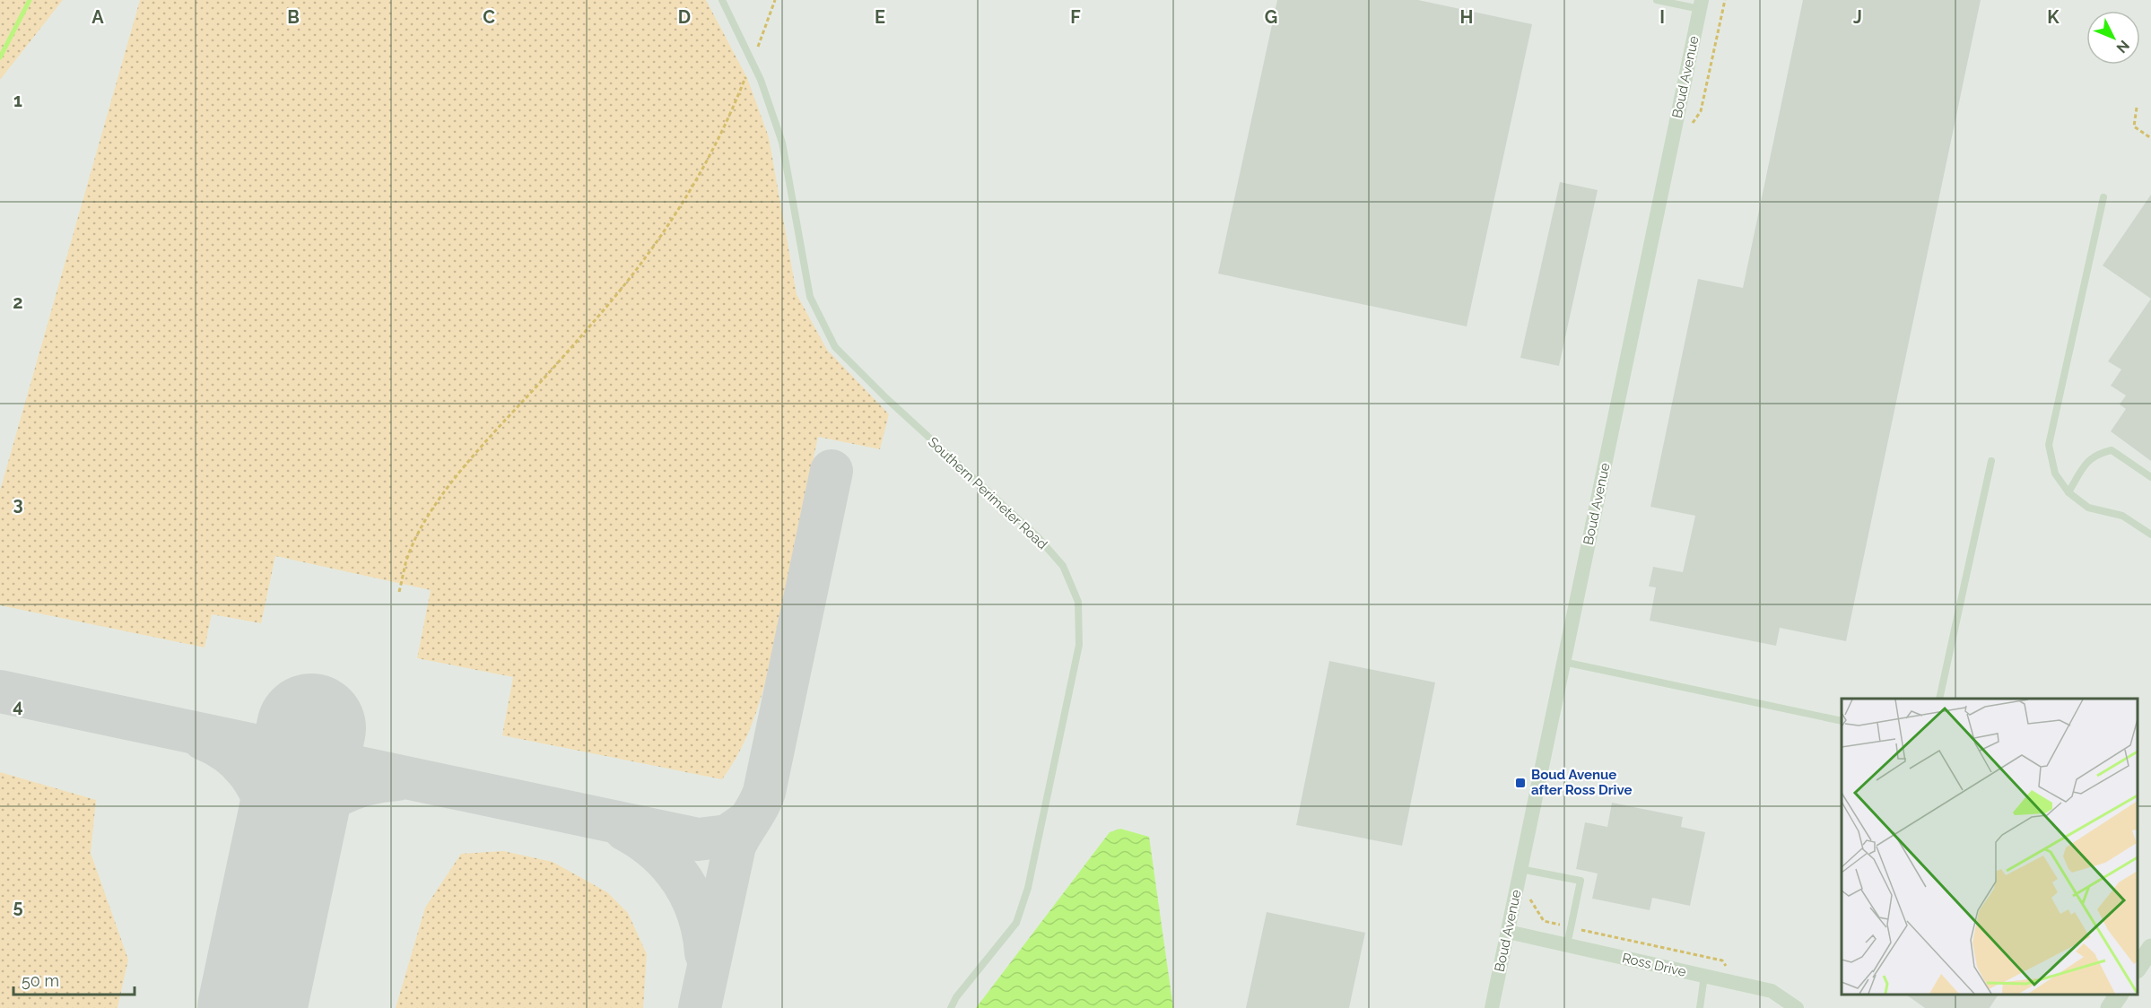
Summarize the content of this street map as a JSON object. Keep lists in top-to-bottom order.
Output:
{
  "streets": {
    "street": ["Boud Avenue", "Ross Drive"],
    "lane": ["Southern Perimeter Road"]
  },
  "crossings": [
    ["Boud Avenue", "Ross Drive"]
  ],
  "places": {
    "transit": ["Boud Avenue after Ross Drive"]
  },
  "scale_bar": "50 m",
  "north": "bottom right",
  "grid": {
    "columns": [
      "A",
      "B",
      "C",
      "D",
      "E",
      "F",
      "G",
      "H",
      "I",
      "J",
      "K"
    ],
    "rows": [
      "1",
      "2",
      "3",
      "4",
      "5"
    ]
  }
}
